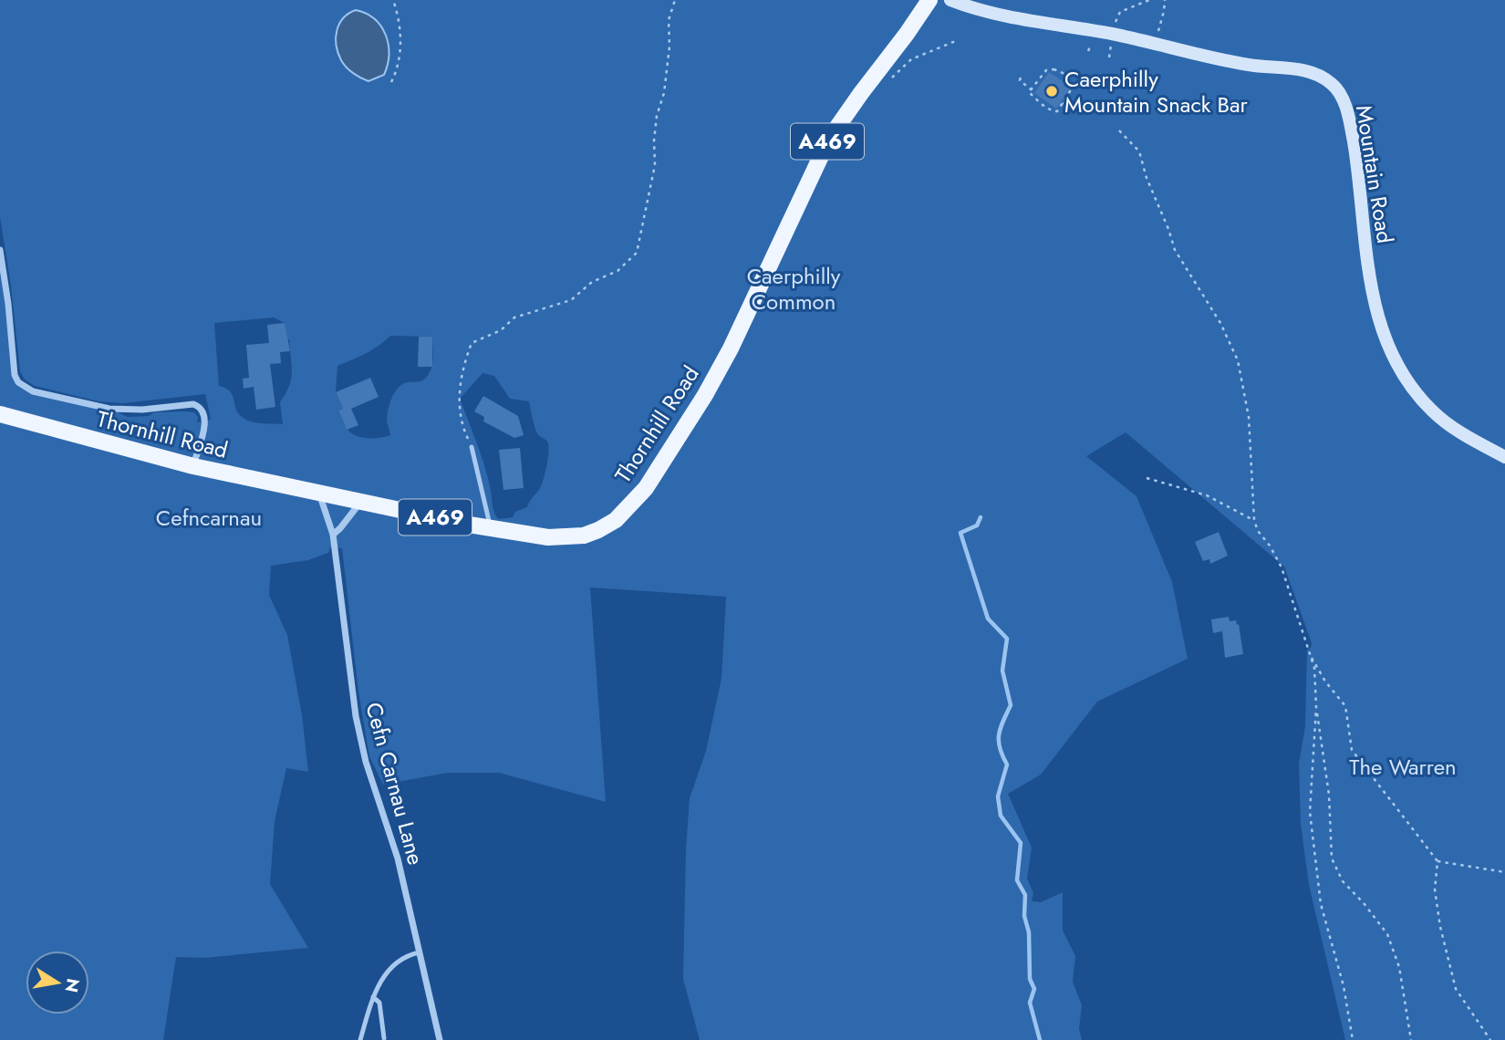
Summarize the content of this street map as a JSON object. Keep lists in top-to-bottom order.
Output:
{
  "streets": {
    "main road": ["A469", "Mountain Road", "Thornhill Road"],
    "street": ["Cefn Carnau Lane"]
  },
  "crossings": [
    ["Thornhill Road", "Cefn Carnau Lane"]
  ],
  "parks": ["Caerphilly Common", "Cefncarnau", "The Warren"],
  "places": ["Caerphilly Mountain Snack Bar"],
  "north": "right"
}
